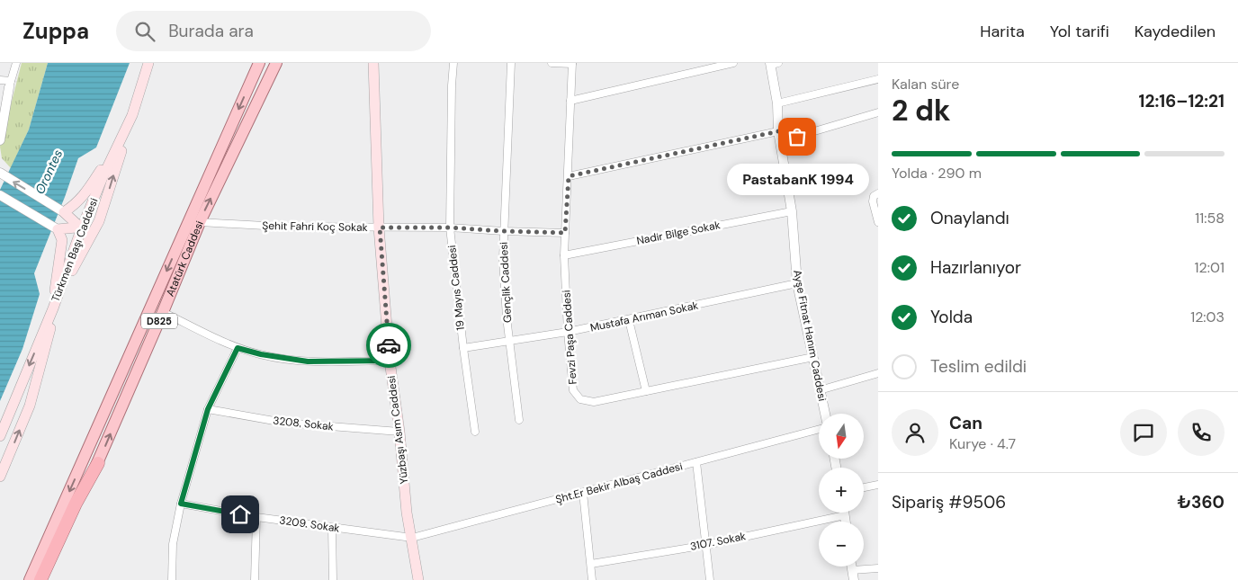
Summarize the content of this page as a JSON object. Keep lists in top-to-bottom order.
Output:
{
  "streets": {
    "main road": [
      "Türkmen Başı Caddesi",
      "Atatürk Caddesi",
      "D825",
      "Yüzbaşı Asım Caddesi"
    ],
    "street": [
      "Şehit Fahri Koç Sokak",
      "Nadir Bilge Sokak",
      "Gençlik Caddesi",
      "19 Mayıs Caddesi",
      "Mustafa Arıman Sokak",
      "Ayşe Fitnat Hanım Caddesi",
      "Fevzi Paşa Caddesi",
      "3208. Sokak",
      "Şht.Er Bekir Albaş Caddesi",
      "3209. Sokak",
      "3107. Sokak"
    ]
  },
  "crossings": [
    ["Şehit Fahri Koç Sokak", "Atatürk Caddesi"],
    ["Şehit Fahri Koç Sokak", "Gençlik Caddesi"],
    ["Şehit Fahri Koç Sokak", "19 Mayıs Caddesi"],
    ["Şehit Fahri Koç Sokak", "Fevzi Paşa Caddesi"],
    ["Şehit Fahri Koç Sokak", "Yüzbaşı Asım Caddesi"],
    ["Nadir Bilge Sokak", "Ayşe Fitnat Hanım Caddesi"],
    ["Nadir Bilge Sokak", "Fevzi Paşa Caddesi"],
    ["Gençlik Caddesi", "Mustafa Arıman Sokak"],
    ["19 Mayıs Caddesi", "Mustafa Arıman Sokak"],
    ["Mustafa Arıman Sokak", "Ayşe Fitnat Hanım Caddesi"],
    ["Mustafa Arıman Sokak", "Fevzi Paşa Caddesi"],
    ["Ayşe Fitnat Hanım Caddesi", "Fevzi Paşa Caddesi"],
    ["3208. Sokak", "Yüzbaşı Asım Caddesi"],
    ["Yüzbaşı Asım Caddesi", "Şht.Er Bekir Albaş Caddesi"],
    ["Yüzbaşı Asım Caddesi", "3209. Sokak"],
    ["Şht.Er Bekir Albaş Caddesi", "3209. Sokak"]
  ],
  "water": ["Orontes"],
  "places": ["PastabanK 1994"],
  "north": "bottom",
  "page": {
    "header": "Zuppa",
    "search": "Burada ara",
    "nav": ["Harita", "Yol tarifi", "Kaydedilen"],
    "heading": ["2 dk", "Kalan süre", "12:16–12:21"],
    "panel": [
      "Can",
      "Kurye · 4.7",
      "Sipariş #9506",
      "₺360"
    ],
    "bar": "Yolda · 290 m",
    "bubble": "PastabanK 1994",
    "list": [
      ["Onaylandı", "11:58"],
      ["Hazırlanıyor", "12:01"],
      ["Yolda", "12:03"],
      "Teslim edildi"
    ],
    "map_buttons": ["+", "−"]
  }
}
